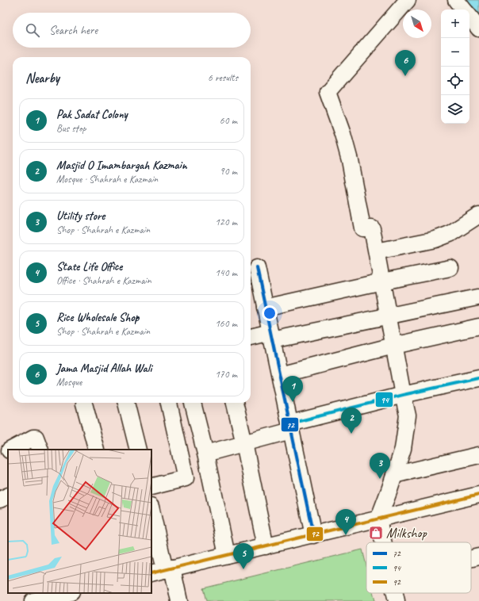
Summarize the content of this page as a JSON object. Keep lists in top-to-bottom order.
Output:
{
  "places": {
    "shop": ["Milkshop"]
  },
  "lines": ["transit line 72", "transit line 94", "transit line 92"],
  "legend": ["72", "94", "92"],
  "north": "bottom right",
  "page": {
    "map_buttons": ["+", "−"],
    "search": "Search here",
    "pins": [
      "6",
      "1",
      "2",
      "3",
      "4",
      "5"
    ],
    "heading": ["Nearby", "6 results"],
    "list": [
      {
        "mark": "1",
        "name": "Pak Sadat Colony",
        "note": "Bus stop",
        "value": "60 m"
      },
      {
        "mark": "2",
        "name": "Masjid O Imambargah Kazmain",
        "note": "Mosque · Shahrah e Kazmain",
        "value": "90 m"
      },
      {
        "mark": "3",
        "name": "Utility store",
        "note": "Shop · Shahrah e Kazmain",
        "value": "120 m"
      },
      {
        "mark": "4",
        "name": "State Life Office",
        "note": "Office · Shahrah e Kazmain",
        "value": "140 m"
      },
      {
        "mark": "5",
        "name": "Rice Wholesale Shop",
        "note": "Shop · Shahrah e Kazmain",
        "value": "160 m"
      },
      {
        "mark": "6",
        "name": "Jama Masjid Allah Wali",
        "note": "Mosque",
        "value": "170 m"
      }
    ]
  }
}
